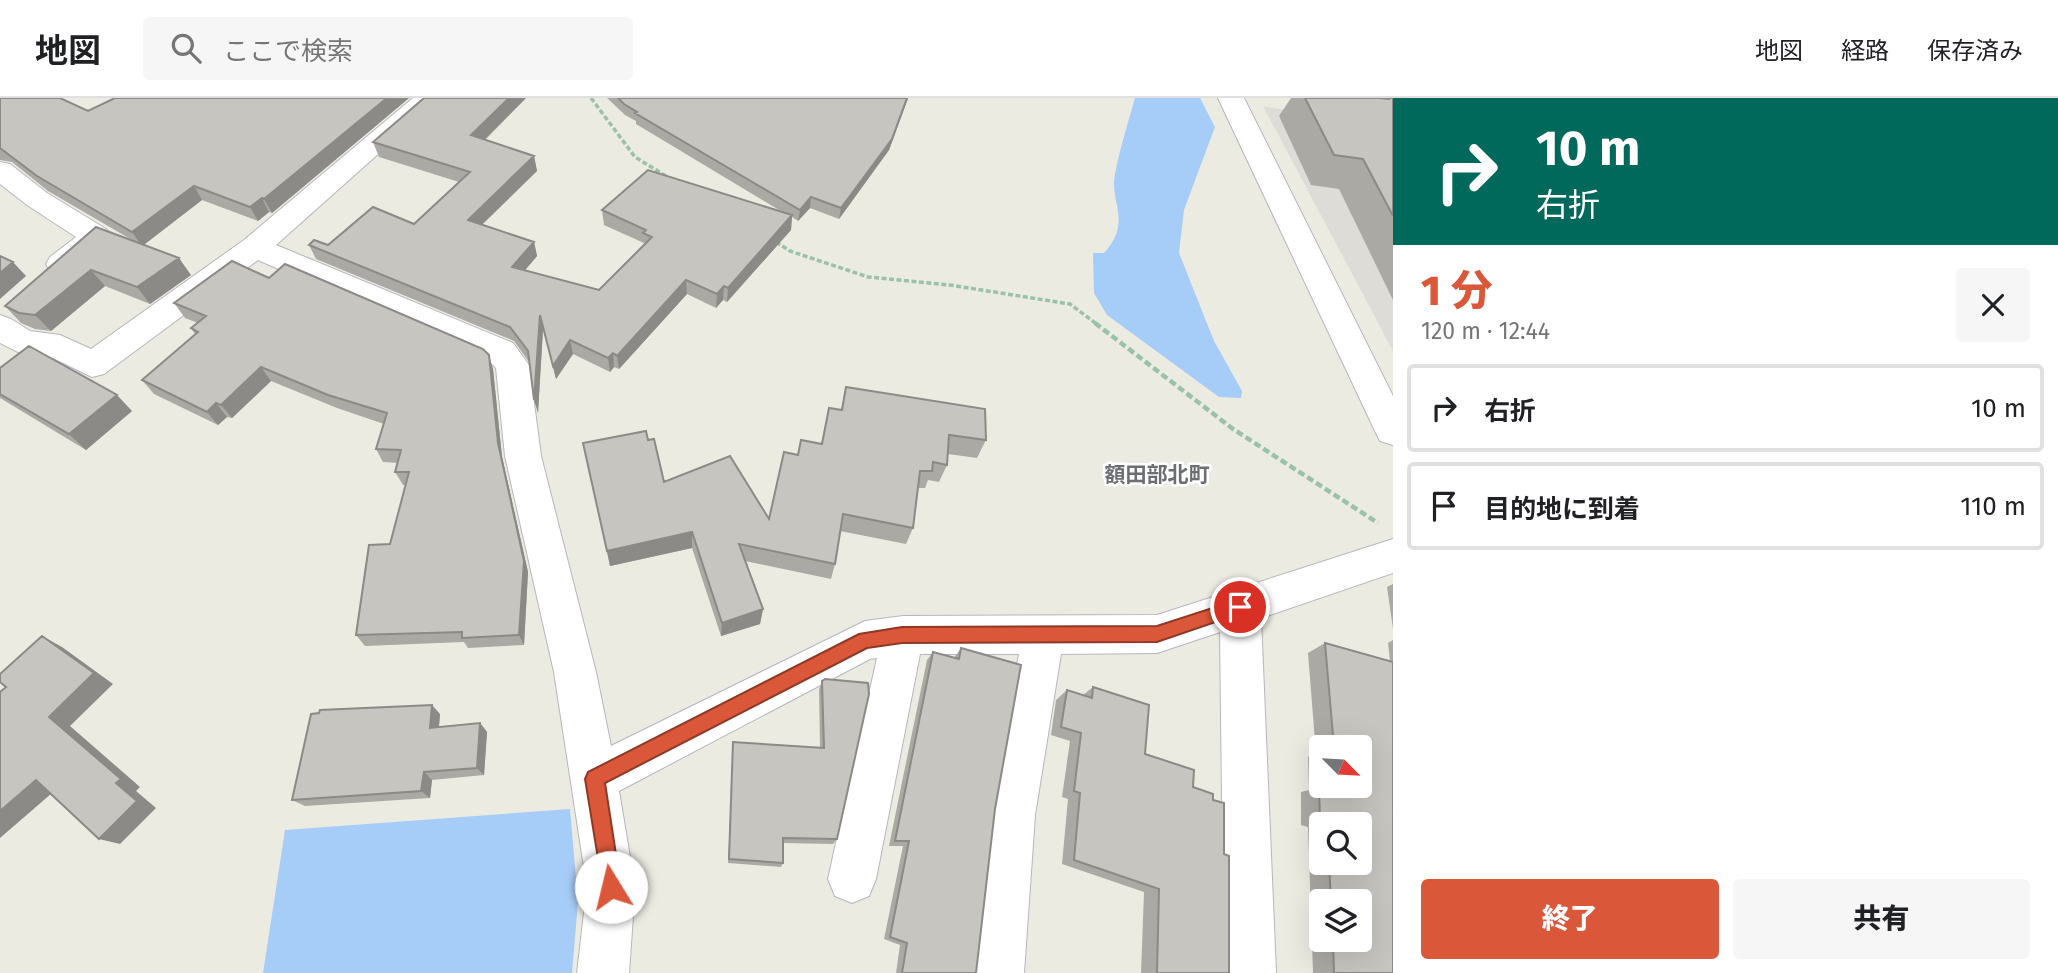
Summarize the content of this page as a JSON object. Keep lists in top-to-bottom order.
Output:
{
  "districts": ["額田部北町"],
  "north": "bottom right",
  "page": {
    "header": "地図",
    "search": "ここで検索",
    "nav": ["地図", "経路", "保存済み"],
    "turn": ["10 m", "右折"],
    "heading": ["1 分", "120 m · 12:44"],
    "list": [
      {
        "name": "右折",
        "value": "10 m"
      },
      {
        "name": "目的地に到着",
        "value": "110 m"
      }
    ],
    "buttons": ["終了", "共有"]
  }
}
